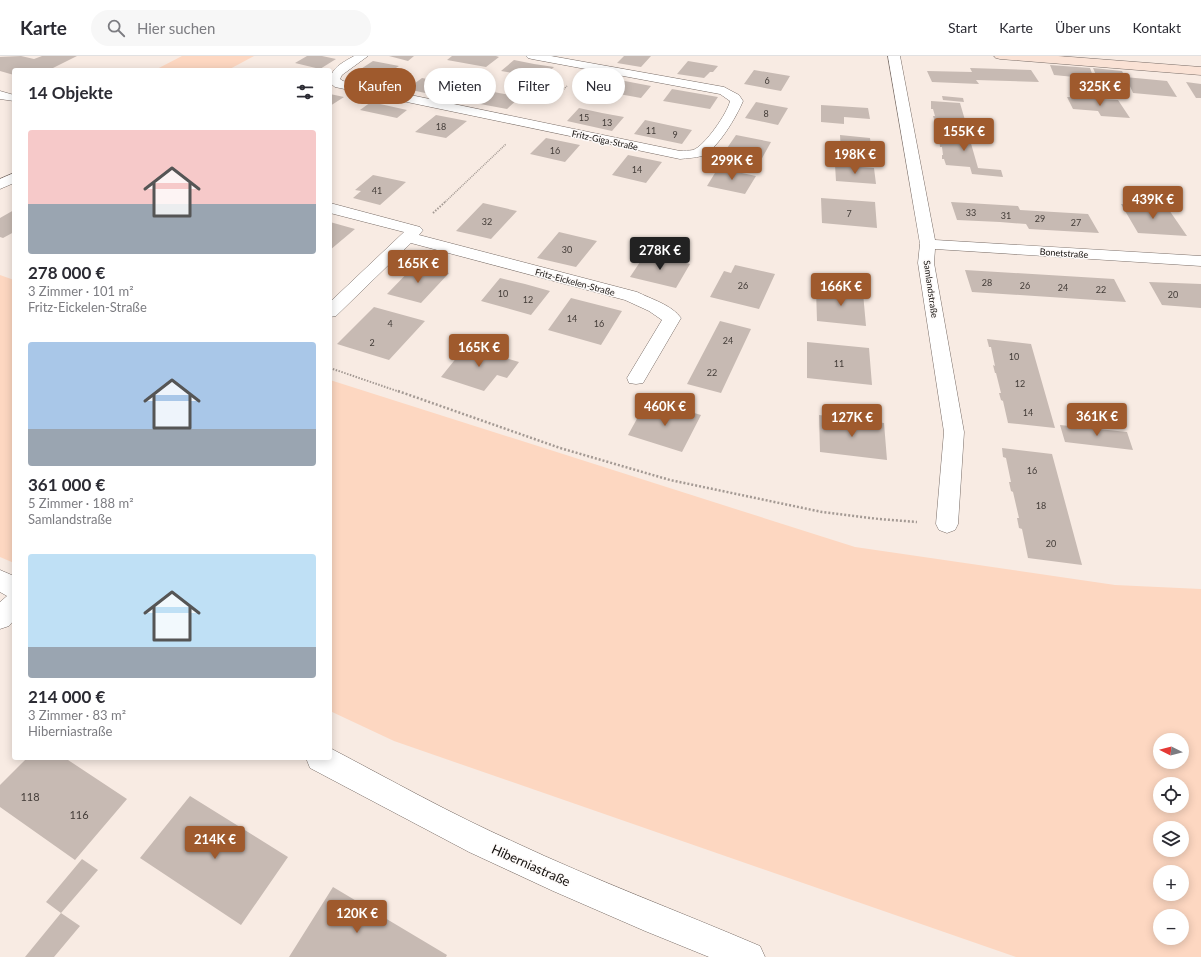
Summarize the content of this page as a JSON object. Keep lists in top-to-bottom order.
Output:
{
  "streets": {
    "street": [
      "Fritz-Giga-Straße",
      "Bonetstraße",
      "Fritz-Eickelen-Straße",
      "Samlandstraße",
      "Hiberniastraße"
    ]
  },
  "crossings": [
    ["Bonetstraße", "Samlandstraße"]
  ],
  "house_numbers": [
    "6",
    "8",
    "15",
    "13",
    "18",
    "11",
    "9",
    "16",
    "14",
    "41",
    "33",
    "7",
    "31",
    "29",
    "32",
    "27",
    "30",
    "28",
    "26",
    "26",
    "24",
    "22",
    "10",
    "20",
    "12",
    "14",
    "4",
    "16",
    "24",
    "2",
    "10",
    "11",
    "22",
    "12",
    "14",
    "16",
    "18",
    "20",
    "118",
    "116"
  ],
  "north": "left",
  "page": {
    "header": "Karte",
    "search": "Hier suchen",
    "nav": [
      "Start",
      "Karte",
      "Über uns",
      "Kontakt"
    ],
    "chip": [
      "Kaufen",
      "Mieten",
      "Filter",
      "Neu"
    ],
    "heading": "14 Objekte",
    "price": [
      "325K €",
      "155K €",
      "198K €",
      "299K €",
      "439K €",
      "278K €",
      "165K €",
      "166K €",
      "165K €",
      "460K €",
      "361K €",
      "127K €",
      "214K €",
      "120K €"
    ],
    "list": [
      {
        "name": "278 000 €",
        "note": "3 Zimmer · 101 m² · Fritz-Eickelen-Straße"
      },
      {
        "name": "361 000 €",
        "note": "5 Zimmer · 188 m² · Samlandstraße"
      },
      {
        "name": "214 000 €",
        "note": "3 Zimmer · 83 m² · Hiberniastraße"
      }
    ],
    "map_buttons": ["+", "−"]
  }
}
